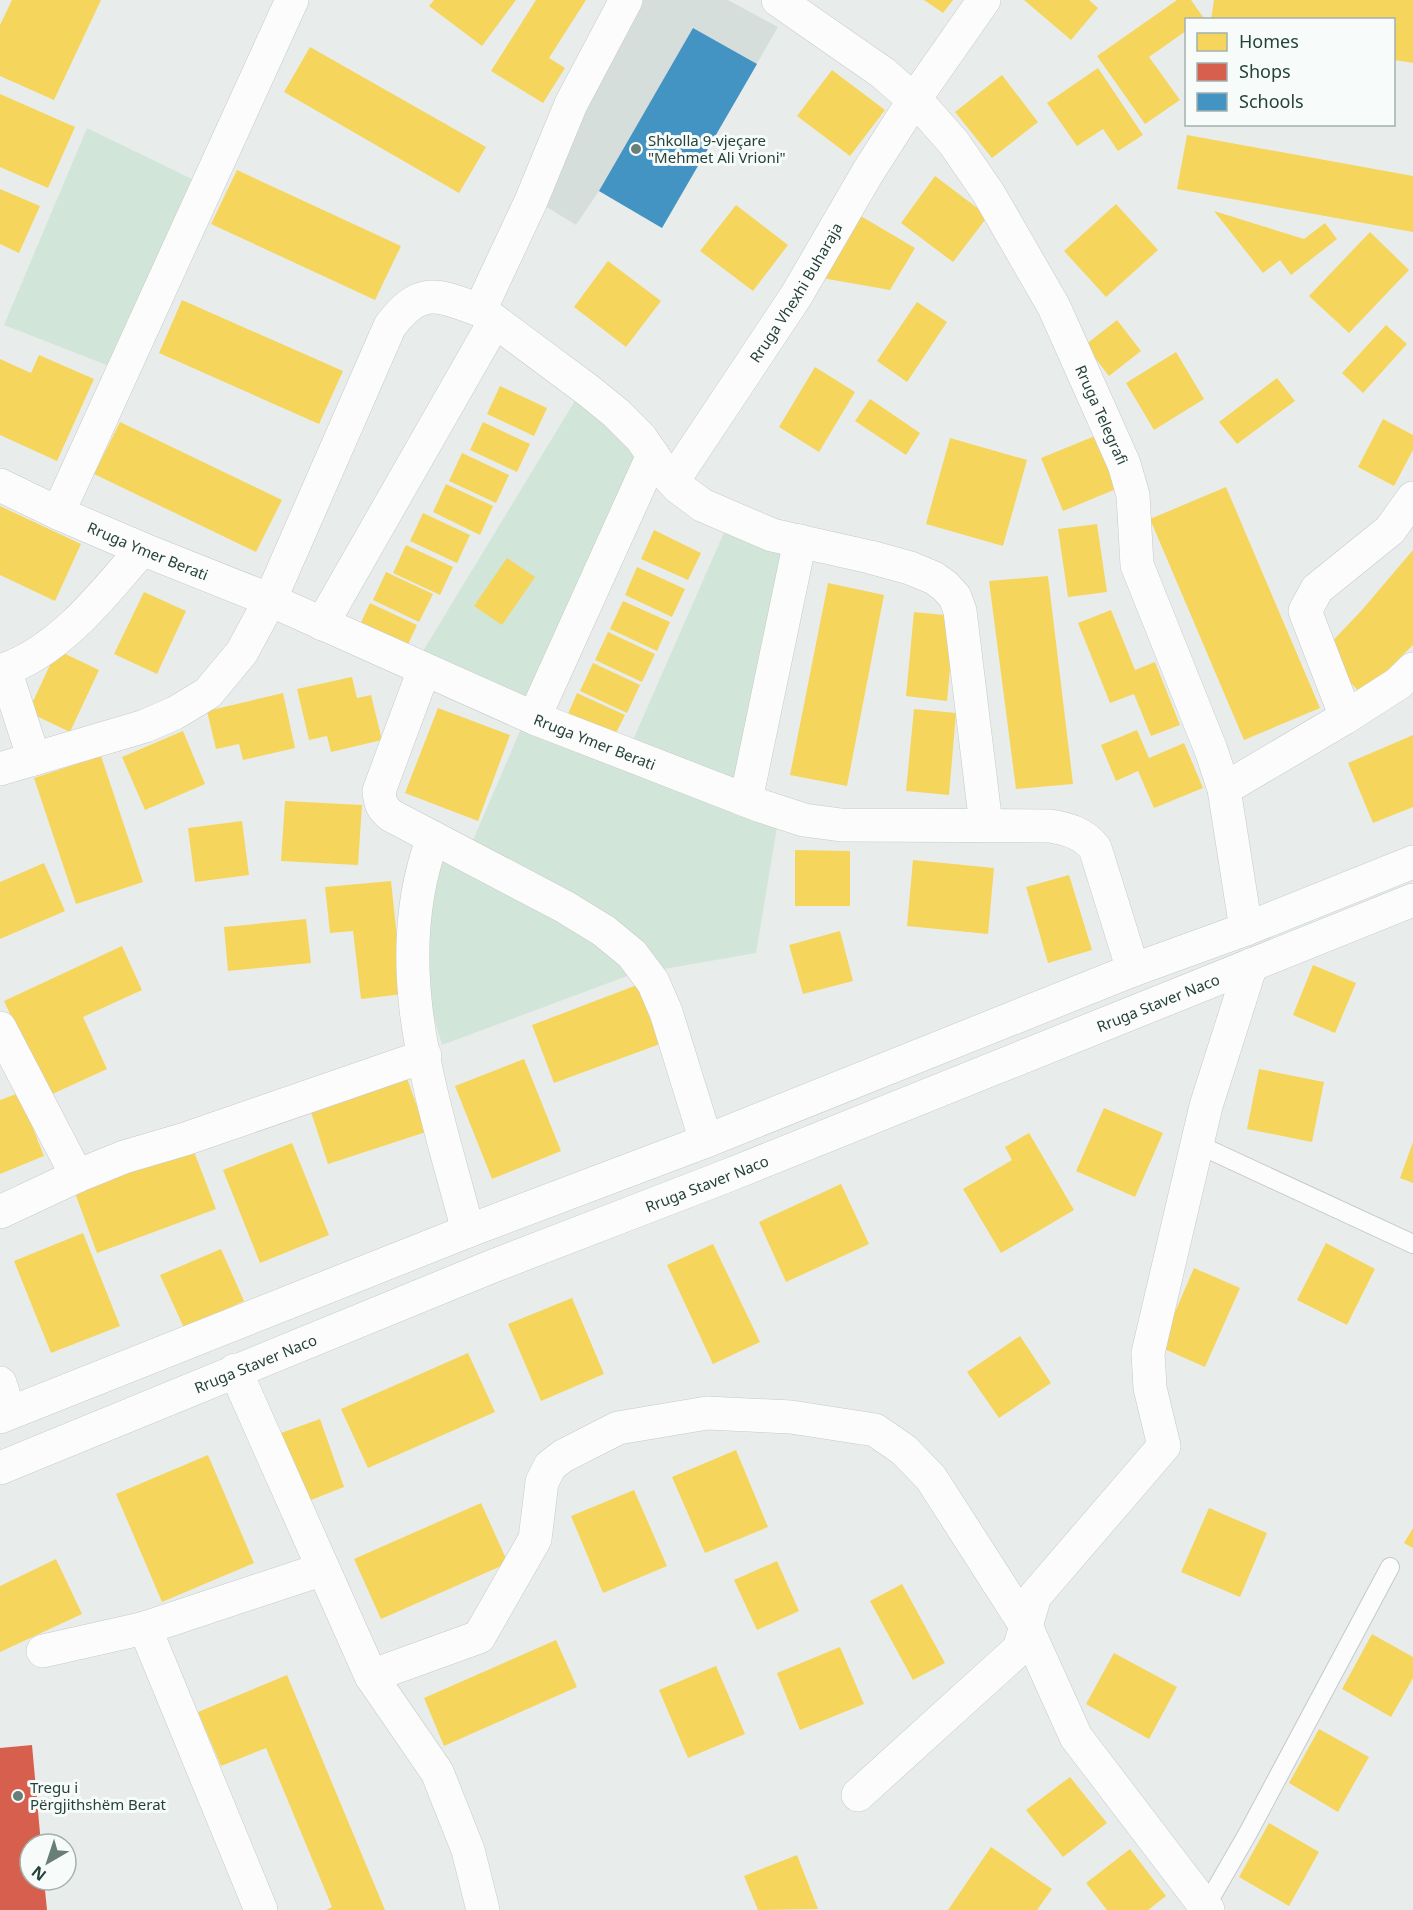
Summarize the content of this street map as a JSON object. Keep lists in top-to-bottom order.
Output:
{
  "streets": {
    "street": [
      "Rruga Vhexhi Buharaja",
      "Rruga Telegrafi",
      "Rruga Ymer Berati",
      "Rruga Staver Naco"
    ]
  },
  "crossings": [
    ["Rruga Vhexhi Buharaja", "Rruga Telegrafi"]
  ],
  "places": ["Shkolla 9-vjeçare \"Mehmet Ali Vrioni\"", "Tregu i Përgjithshëm Berat"],
  "legend": ["Homes", "Shops", "Schools"],
  "north": "bottom left"
}
